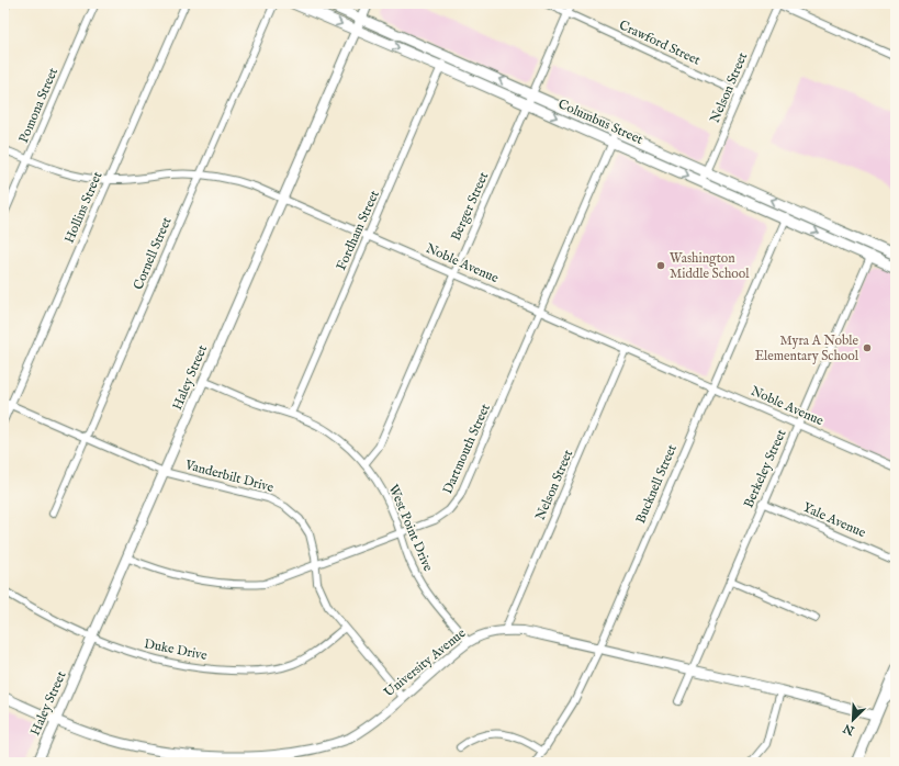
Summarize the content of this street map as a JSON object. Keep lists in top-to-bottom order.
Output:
{
  "streets": {
    "main road": ["Columbus Street", "Haley Street"],
    "street": [
      "Crawford Street",
      "Nelson Street",
      "Pomona Street",
      "Berger Street",
      "Hollins Street",
      "Fordham Street",
      "Cornell Street",
      "Noble Avenue",
      "Dartmouth Street",
      "Berkeley Street",
      "Vanderbilt Drive",
      "Bucknell Street",
      "Yale Avenue",
      "West Point Drive",
      "Duke Drive",
      "University Avenue"
    ]
  },
  "crossings": [
    ["Crawford Street", "Nelson Street"],
    ["Crawford Street", "Berger Street"],
    ["Nelson Street", "Columbus Street"],
    ["Nelson Street", "Noble Avenue"],
    ["Nelson Street", "University Avenue"],
    ["Pomona Street", "Noble Avenue"],
    ["Columbus Street", "Berger Street"],
    ["Columbus Street", "Fordham Street"],
    ["Columbus Street", "Haley Street"],
    ["Columbus Street", "Dartmouth Street"],
    ["Columbus Street", "Berkeley Street"],
    ["Columbus Street", "Bucknell Street"],
    ["Berger Street", "Noble Avenue"],
    ["Berger Street", "West Point Drive"],
    ["Hollins Street", "Noble Avenue"],
    ["Hollins Street", "Vanderbilt Drive"],
    ["Fordham Street", "Noble Avenue"],
    ["Fordham Street", "West Point Drive"],
    ["Cornell Street", "Noble Avenue"],
    ["Cornell Street", "Vanderbilt Drive"],
    ["Noble Avenue", "Haley Street"],
    ["Noble Avenue", "Dartmouth Street"],
    ["Noble Avenue", "Berkeley Street"],
    ["Noble Avenue", "Bucknell Street"],
    ["Haley Street", "Dartmouth Street"],
    ["Haley Street", "Vanderbilt Drive"],
    ["Haley Street", "West Point Drive"],
    ["Haley Street", "Duke Drive"],
    ["Haley Street", "University Avenue"],
    ["Dartmouth Street", "Vanderbilt Drive"],
    ["Dartmouth Street", "West Point Drive"],
    ["Berkeley Street", "Yale Avenue"],
    ["Berkeley Street", "University Avenue"],
    ["Vanderbilt Drive", "Duke Drive"],
    ["Vanderbilt Drive", "University Avenue"],
    ["Bucknell Street", "University Avenue"],
    ["West Point Drive", "University Avenue"]
  ],
  "places": ["Washington Middle School", "Myra A Noble Elementary School"],
  "north": "bottom left"
}
